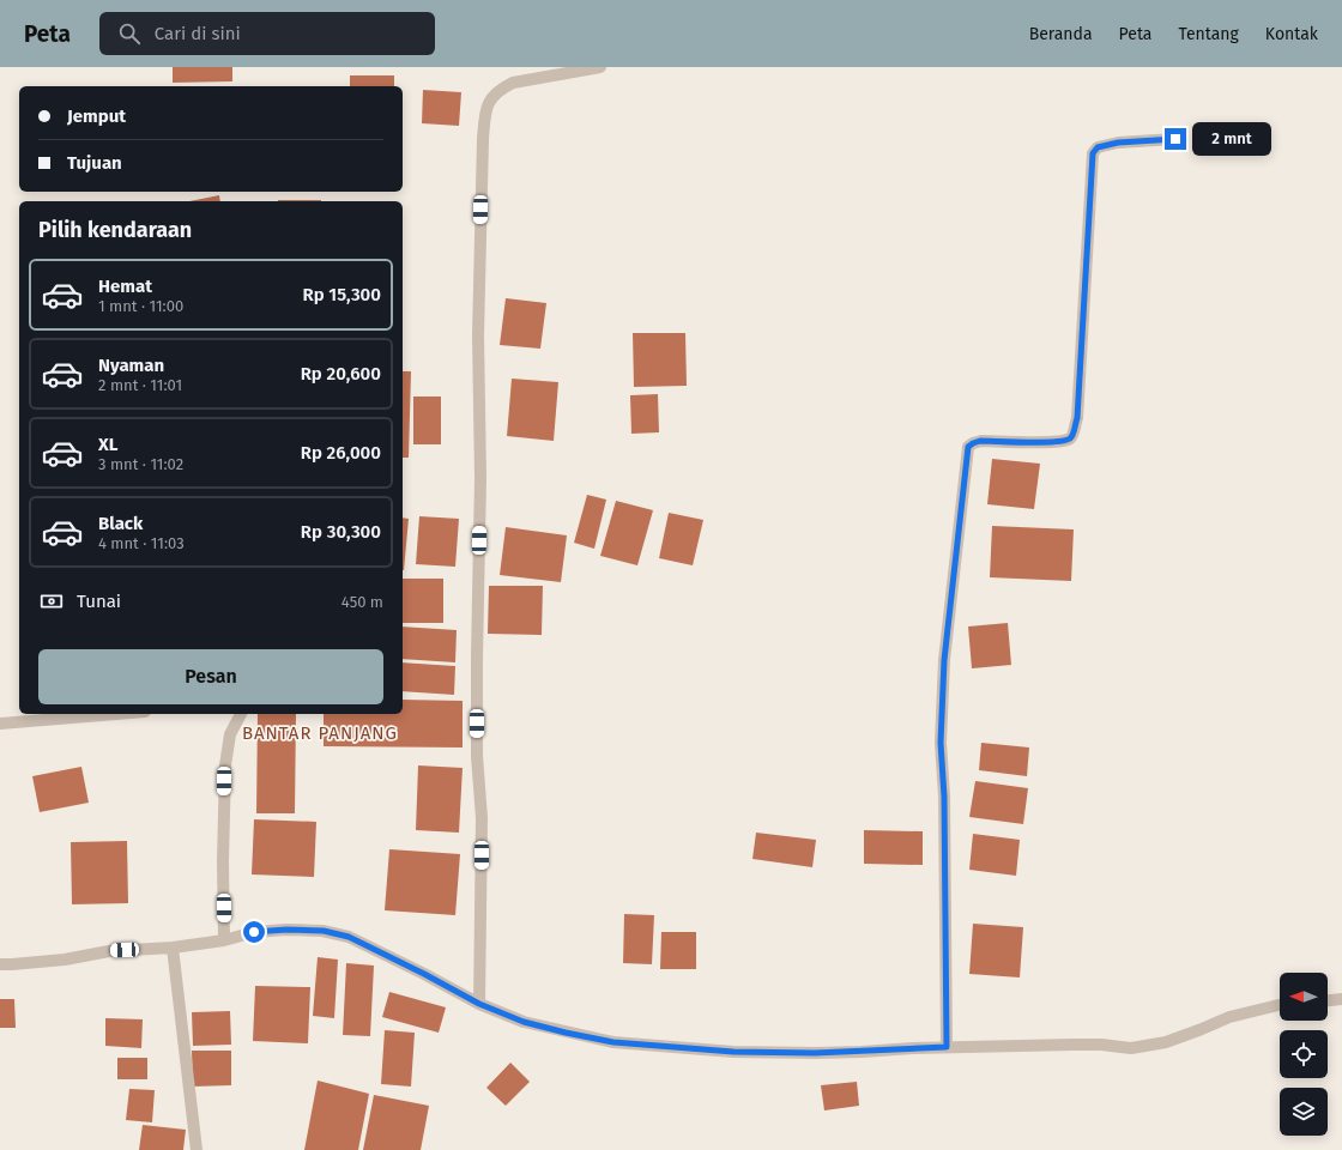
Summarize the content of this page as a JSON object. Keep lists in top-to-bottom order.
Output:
{
  "districts": ["BANTAR PANJANG"],
  "north": "left",
  "page": {
    "header": "Peta",
    "search": "Cari di sini",
    "nav": [
      "Beranda",
      "Peta",
      "Tentang",
      "Kontak"
    ],
    "banner": ["Jemput", "Tujuan"],
    "bubble": "2 mnt",
    "heading": "Pilih kendaraan",
    "list": [
      {
        "name": "Hemat",
        "note": "1 mnt · 11:00",
        "value": "Rp 15,300"
      },
      {
        "name": "Nyaman",
        "note": "2 mnt · 11:01",
        "value": "Rp 20,600"
      },
      {
        "name": "XL",
        "note": "3 mnt · 11:02",
        "value": "Rp 26,000"
      },
      {
        "name": "Black",
        "note": "4 mnt · 11:03",
        "value": "Rp 30,300"
      }
    ],
    "pay": ["Tunai", "450 m"],
    "buttons": "Pesan"
  }
}
